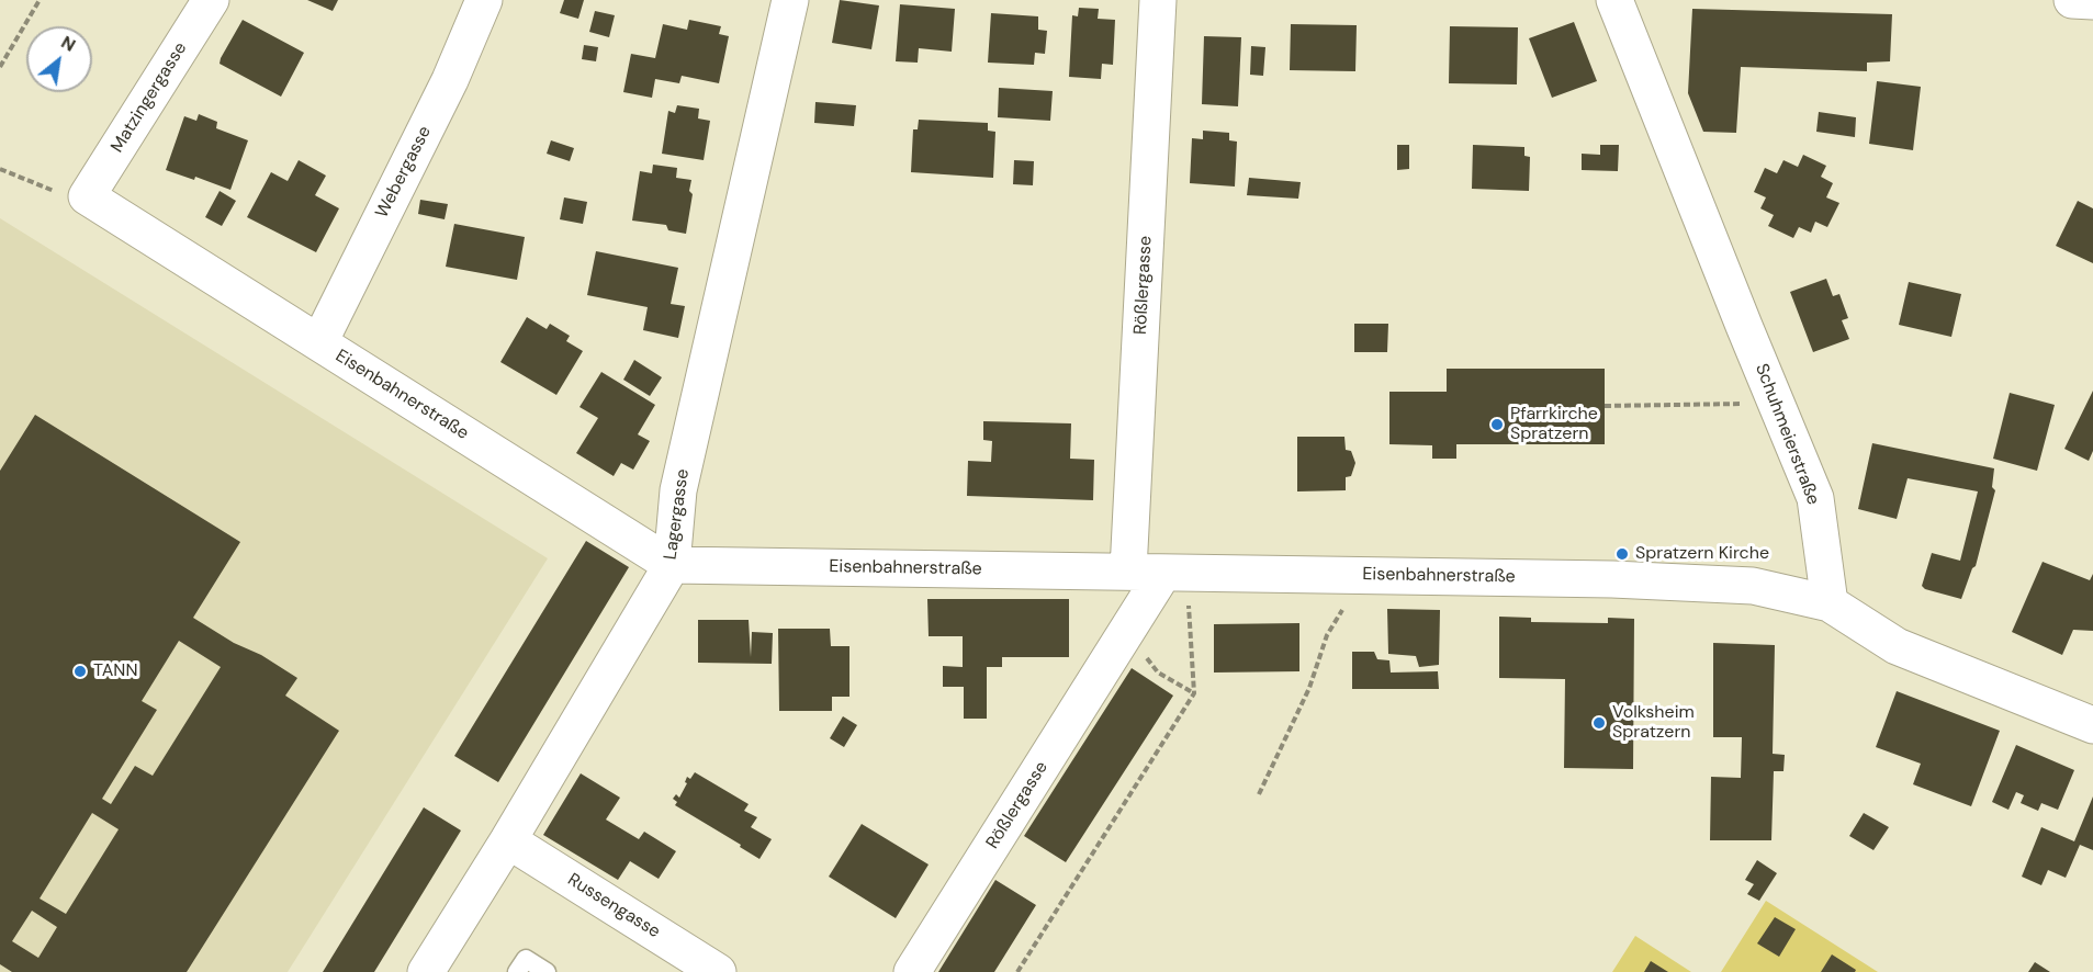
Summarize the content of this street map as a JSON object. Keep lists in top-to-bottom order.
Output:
{
  "streets": {
    "street": [
      "Matzingergasse",
      "Webergasse",
      "Rößlergasse",
      "Eisenbahnerstraße",
      "Schuhmeierstraße",
      "Lagergasse",
      "Russengasse"
    ]
  },
  "crossings": [
    ["Matzingergasse", "Eisenbahnerstraße"],
    ["Webergasse", "Eisenbahnerstraße"],
    ["Rößlergasse", "Eisenbahnerstraße"],
    ["Eisenbahnerstraße", "Schuhmeierstraße"],
    ["Eisenbahnerstraße", "Lagergasse"],
    ["Lagergasse", "Russengasse"]
  ],
  "places": [
    "Pfarrkirche Spratzern",
    "Spratzern Kirche",
    "TANN",
    "Volksheim Spratzern"
  ],
  "north": "top right"
}
